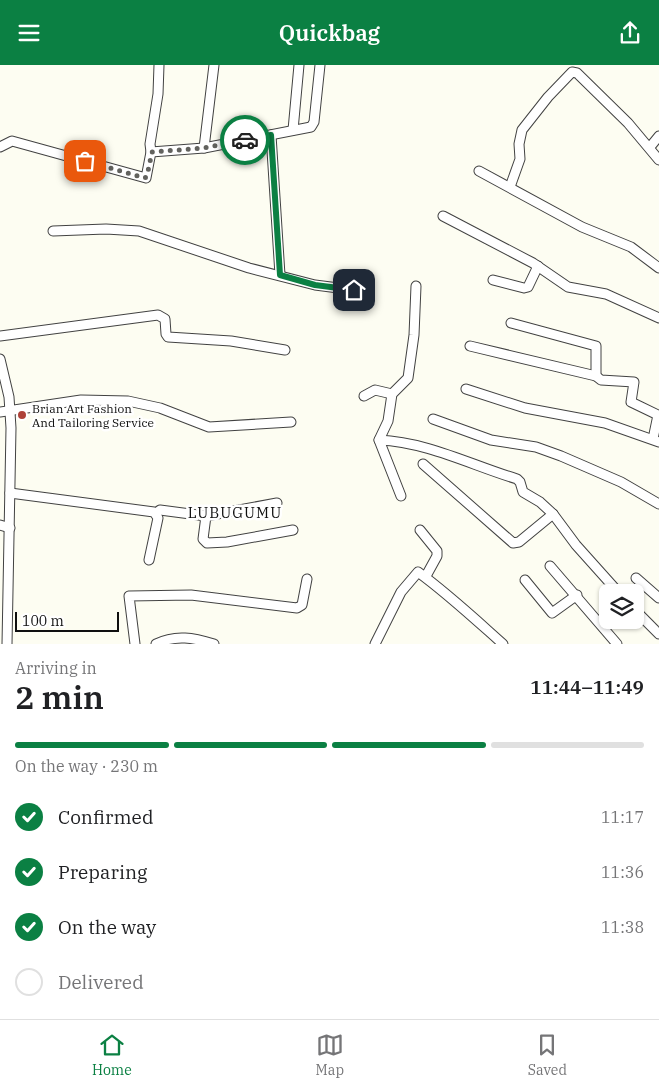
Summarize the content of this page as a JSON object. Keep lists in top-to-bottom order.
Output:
{
  "districts": ["LUBUGUMU"],
  "places": ["Brian Art Fashion And Tailoring Service"],
  "scale_bar": "100 m",
  "page": {
    "header": "Quickbag",
    "scale": "100 m",
    "heading": ["2 min", "Arriving in", "11:44–11:49"],
    "bar": "On the way · 230 m",
    "list": [
      ["Confirmed", "11:17"],
      ["Preparing", "11:36"],
      ["On the way", "11:38"],
      "Delivered"
    ],
    "tabs": ["Home", "Map", "Saved"]
  }
}
